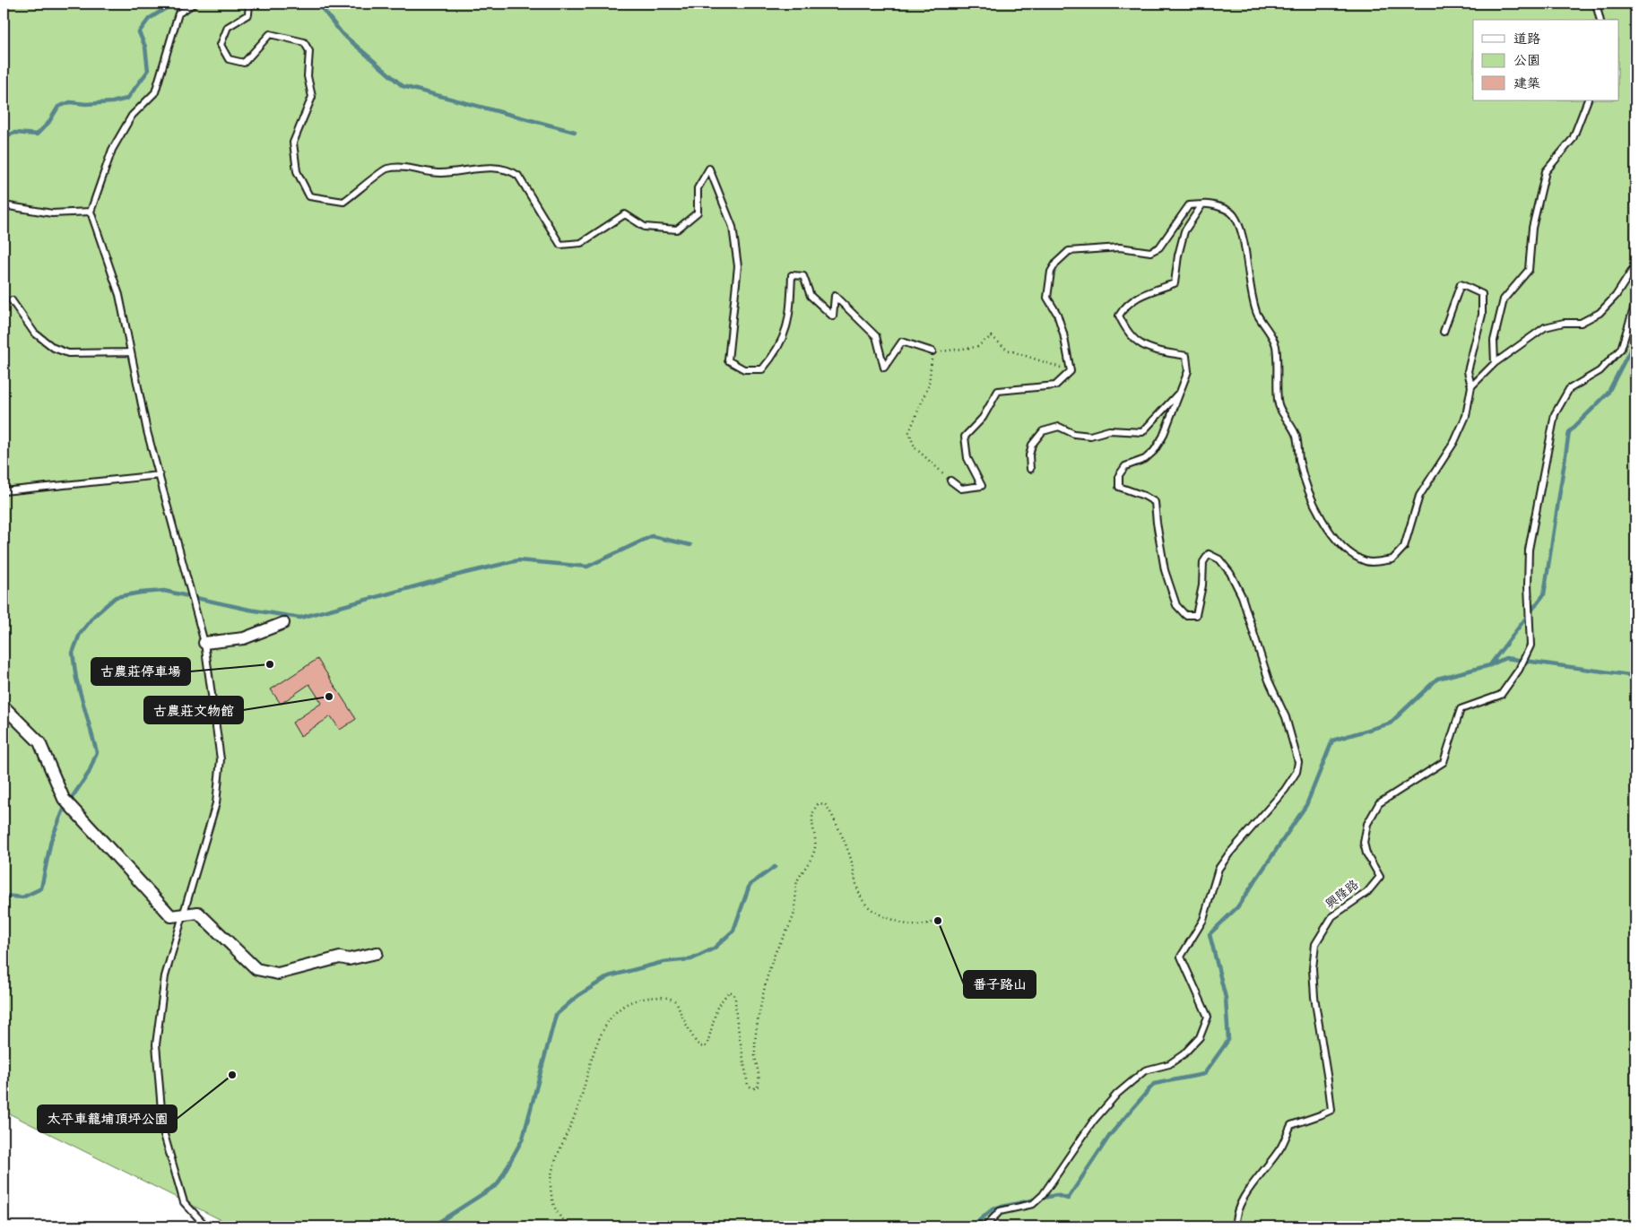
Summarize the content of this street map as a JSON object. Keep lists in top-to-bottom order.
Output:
{
  "streets": {
    "lane": ["興隆路"]
  },
  "places": [
    "古農莊停車場",
    "古農莊文物館",
    "番子路山",
    "太平車籠埔頂坪公園"
  ],
  "legend": ["道路", "公園", "建築"]
}
